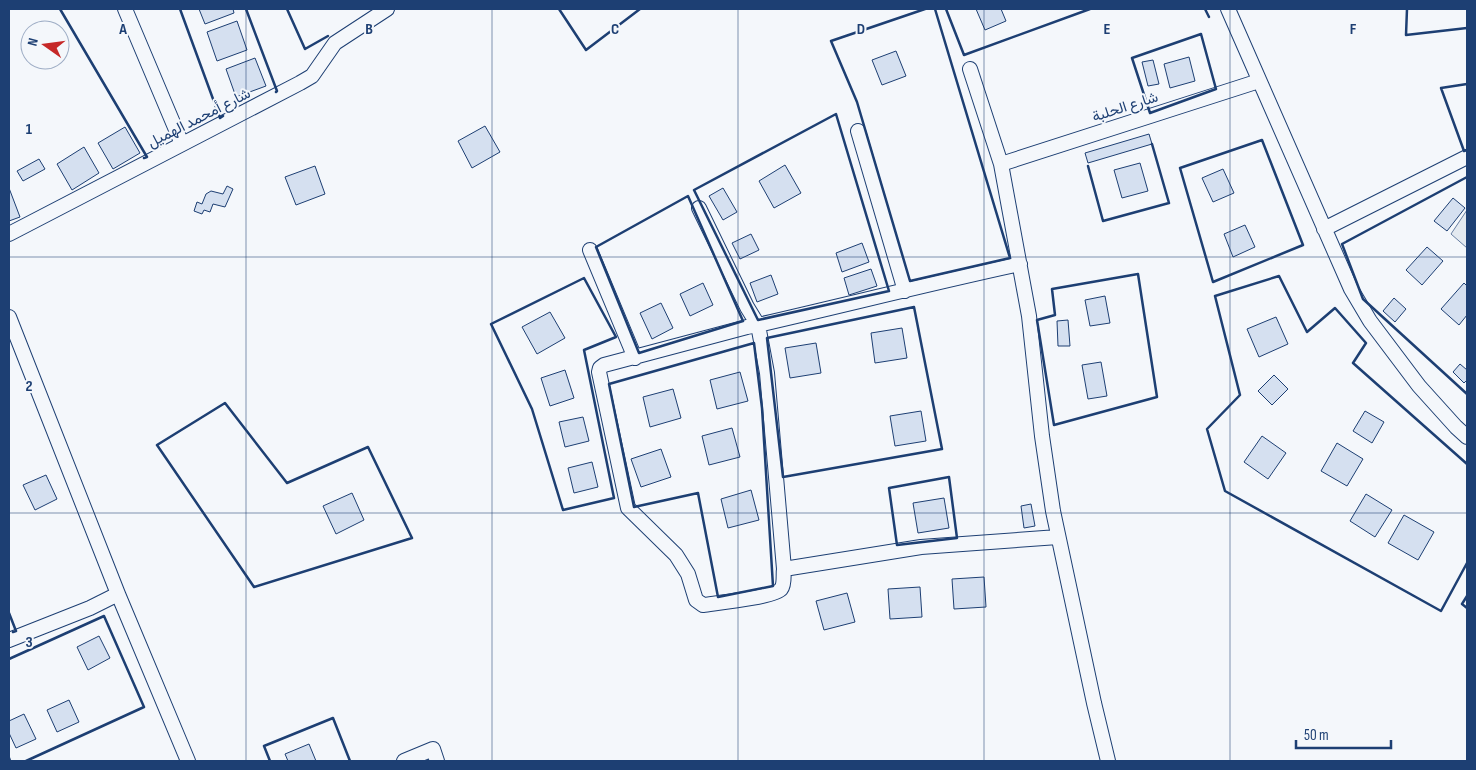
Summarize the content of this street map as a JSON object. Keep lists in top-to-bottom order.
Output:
{
  "streets": {
    "street": ["شارع الحلبة", "شارع أمحمد الهميل"]
  },
  "scale_bar": "50 m",
  "north": "left",
  "grid": {
    "columns": [
      "A",
      "B",
      "C",
      "D",
      "E",
      "F"
    ],
    "rows": ["1", "2", "3"]
  }
}
